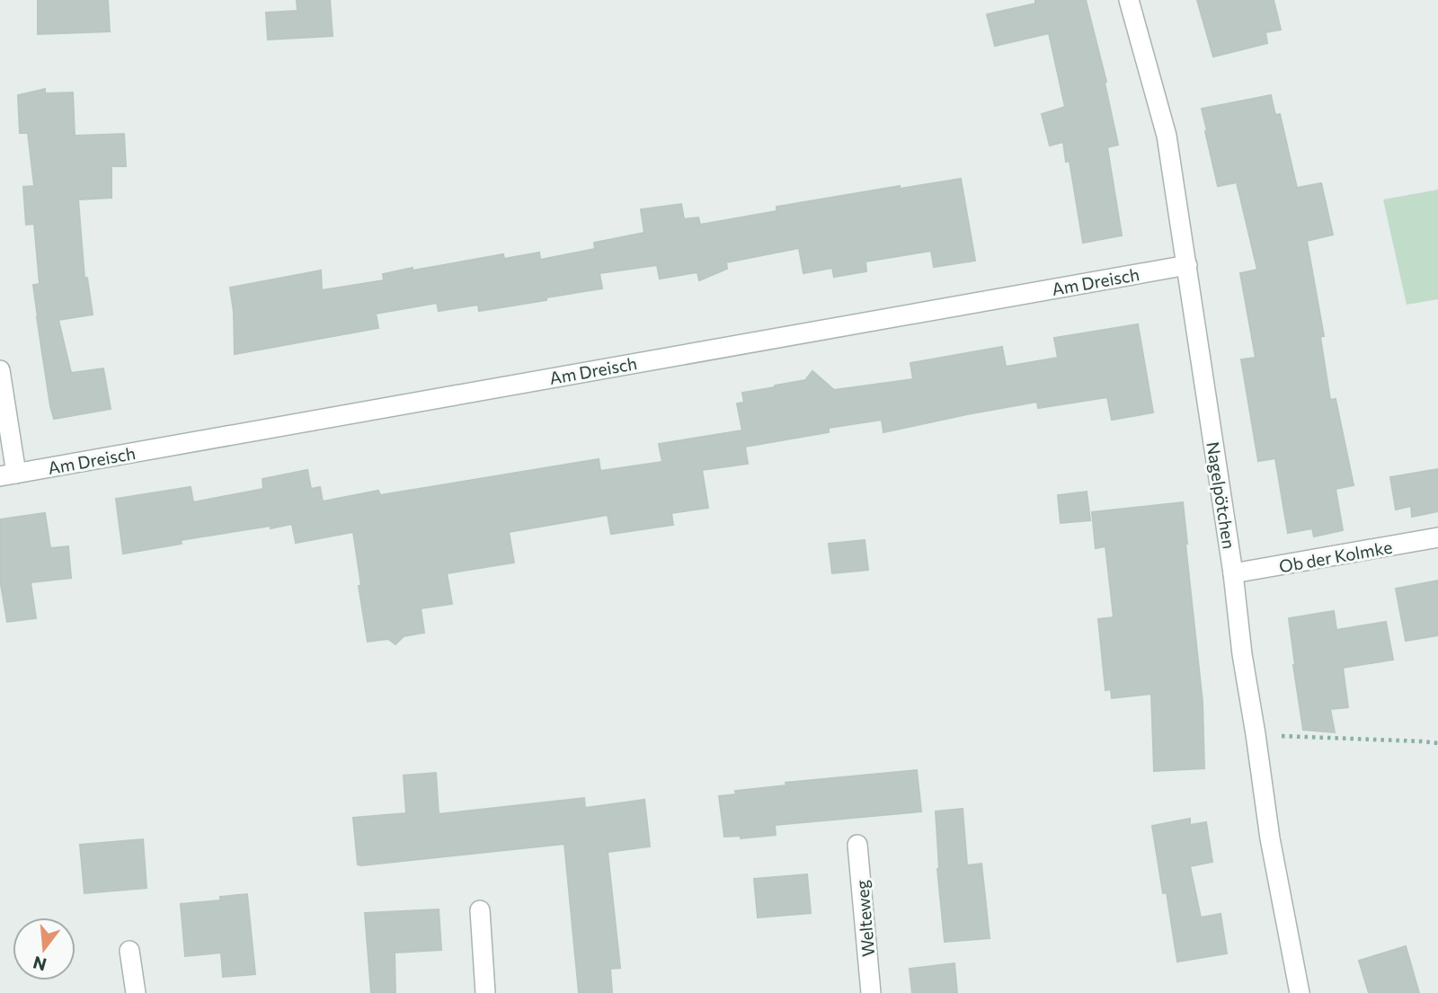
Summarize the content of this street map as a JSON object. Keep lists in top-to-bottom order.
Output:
{
  "streets": {
    "street": [
      "Am Dreisch",
      "Nagelpötchen",
      "Ob der Kolmke",
      "Welteweg"
    ]
  },
  "crossings": [
    ["Am Dreisch", "Nagelpötchen"],
    ["Nagelpötchen", "Ob der Kolmke"]
  ],
  "north": "bottom"
}
